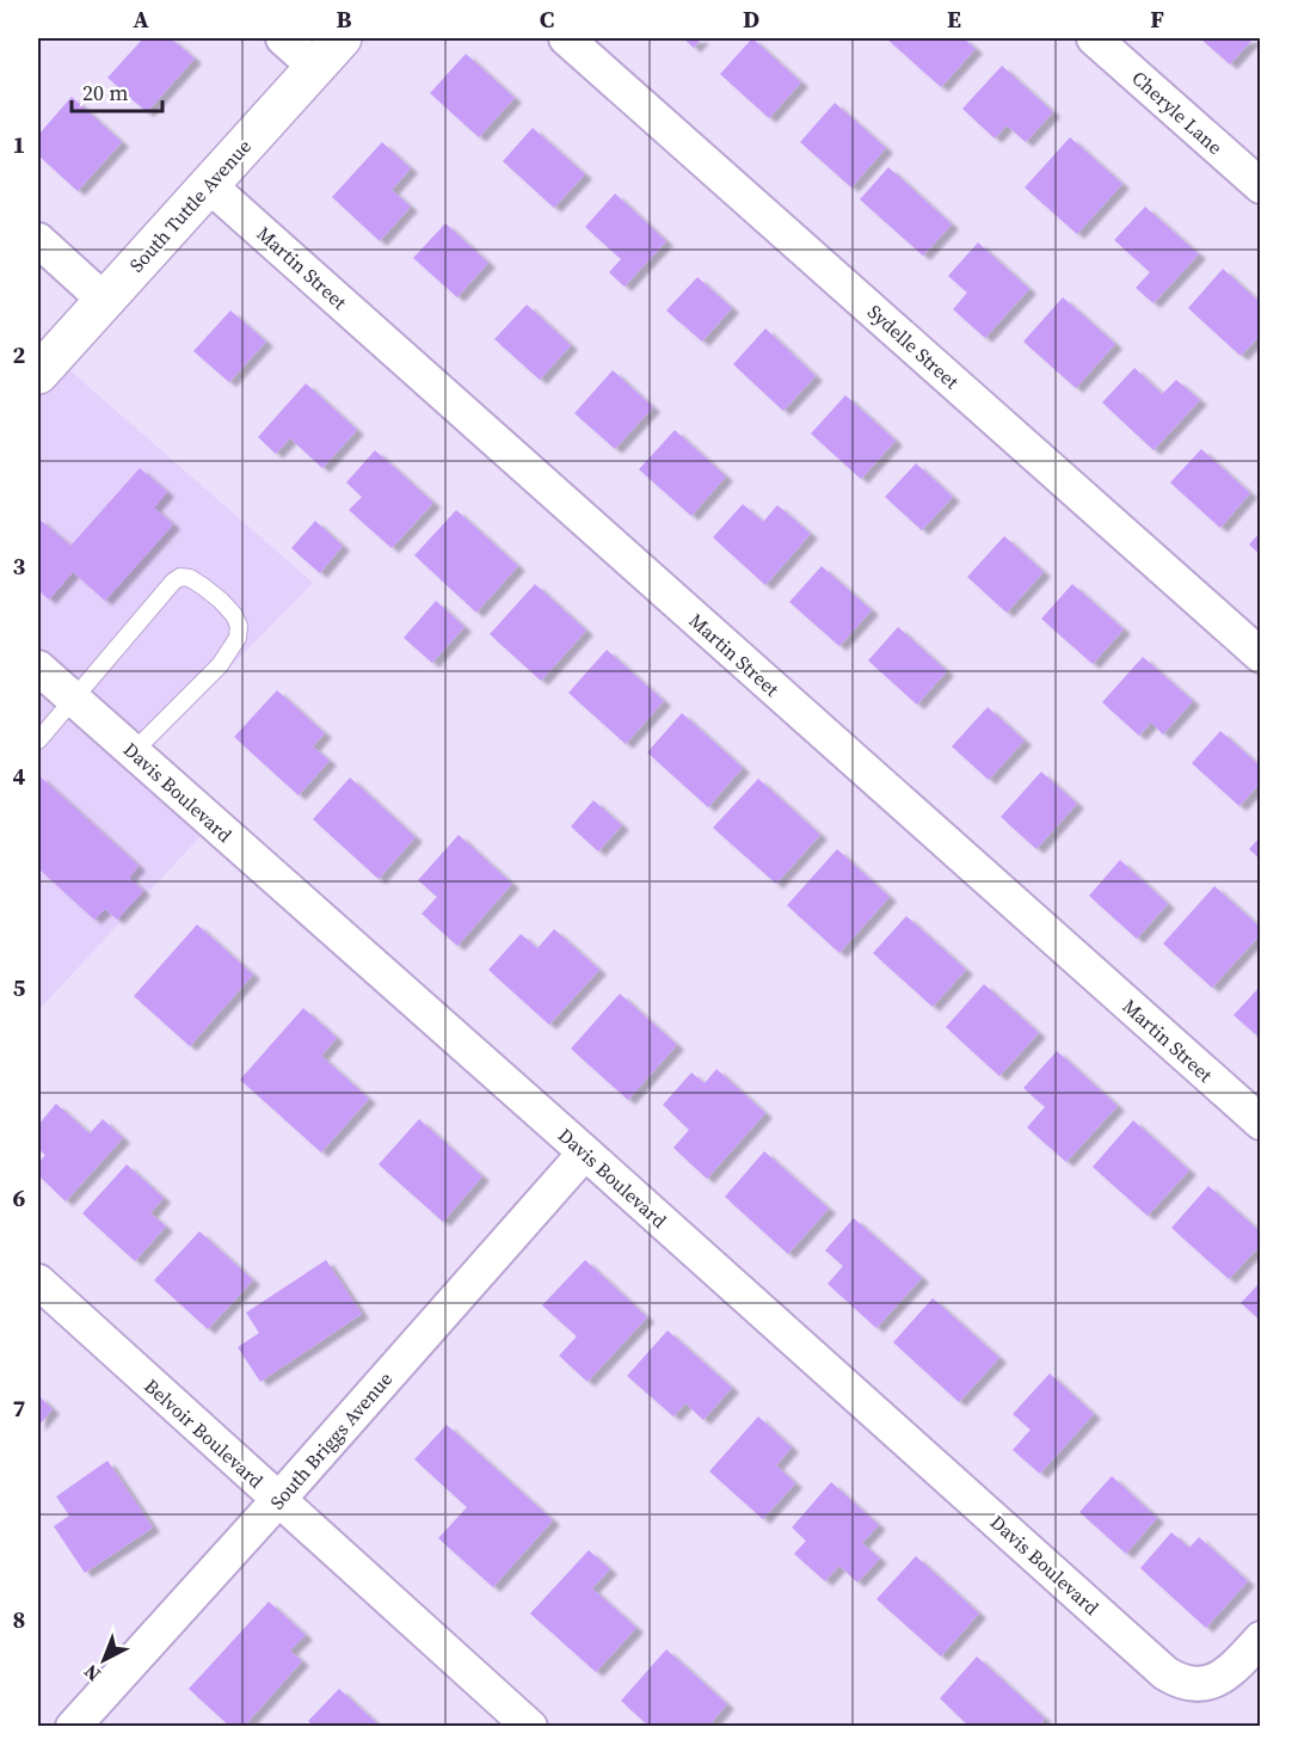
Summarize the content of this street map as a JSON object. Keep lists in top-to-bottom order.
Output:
{
  "streets": {
    "main road": ["South Tuttle Avenue"],
    "street": [
      "Cheryle Lane",
      "Martin Street",
      "Sydelle Street",
      "Davis Boulevard",
      "Belvoir Boulevard",
      "South Briggs Avenue"
    ]
  },
  "crossings": [
    ["South Tuttle Avenue", "Martin Street"],
    ["Davis Boulevard", "South Briggs Avenue"],
    ["Belvoir Boulevard", "South Briggs Avenue"]
  ],
  "scale_bar": "20 m",
  "north": "bottom left",
  "grid": {
    "columns": [
      "A",
      "B",
      "C",
      "D",
      "E",
      "F"
    ],
    "rows": [
      "1",
      "2",
      "3",
      "4",
      "5",
      "6",
      "7",
      "8"
    ]
  }
}
